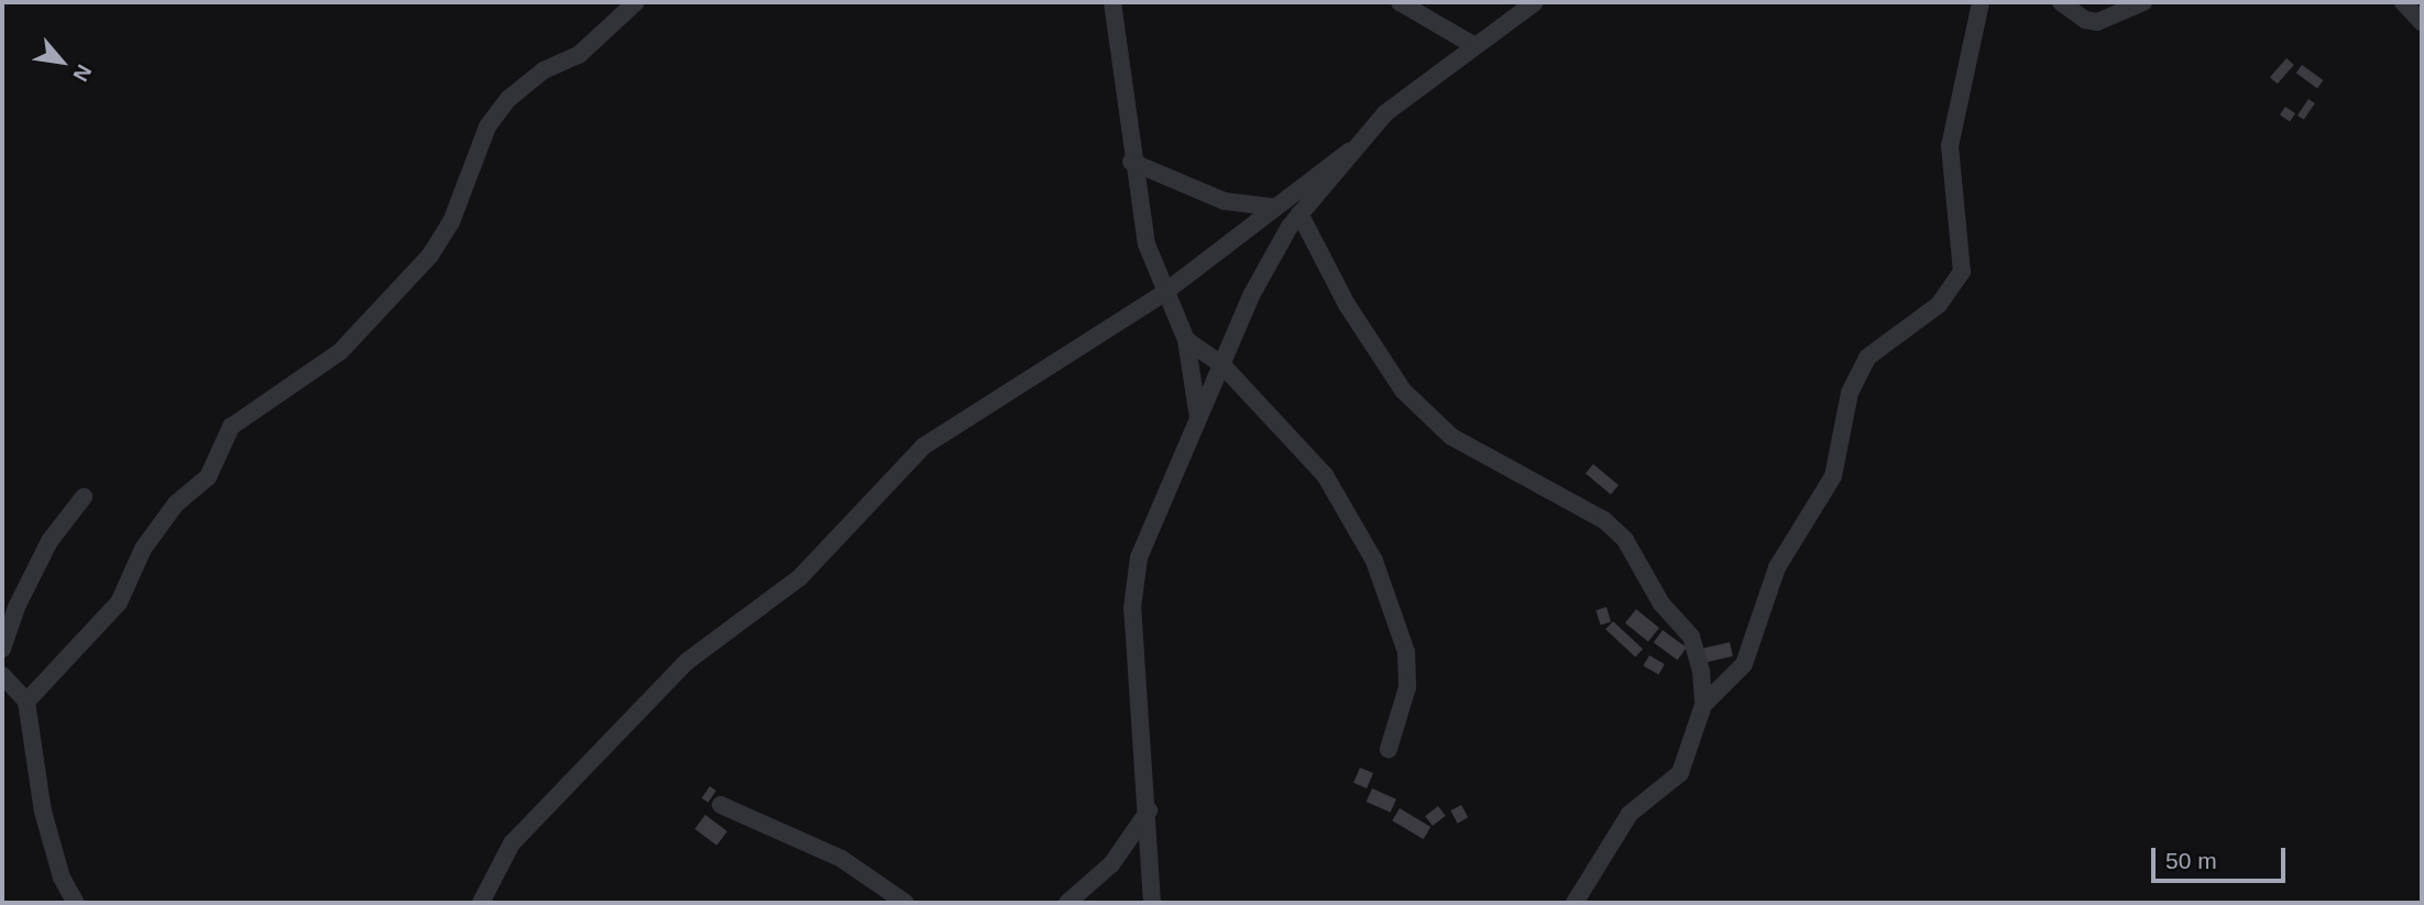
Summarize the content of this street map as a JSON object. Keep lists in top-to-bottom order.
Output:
{
  "scale_bar": "50 m",
  "north": "bottom right"
}
